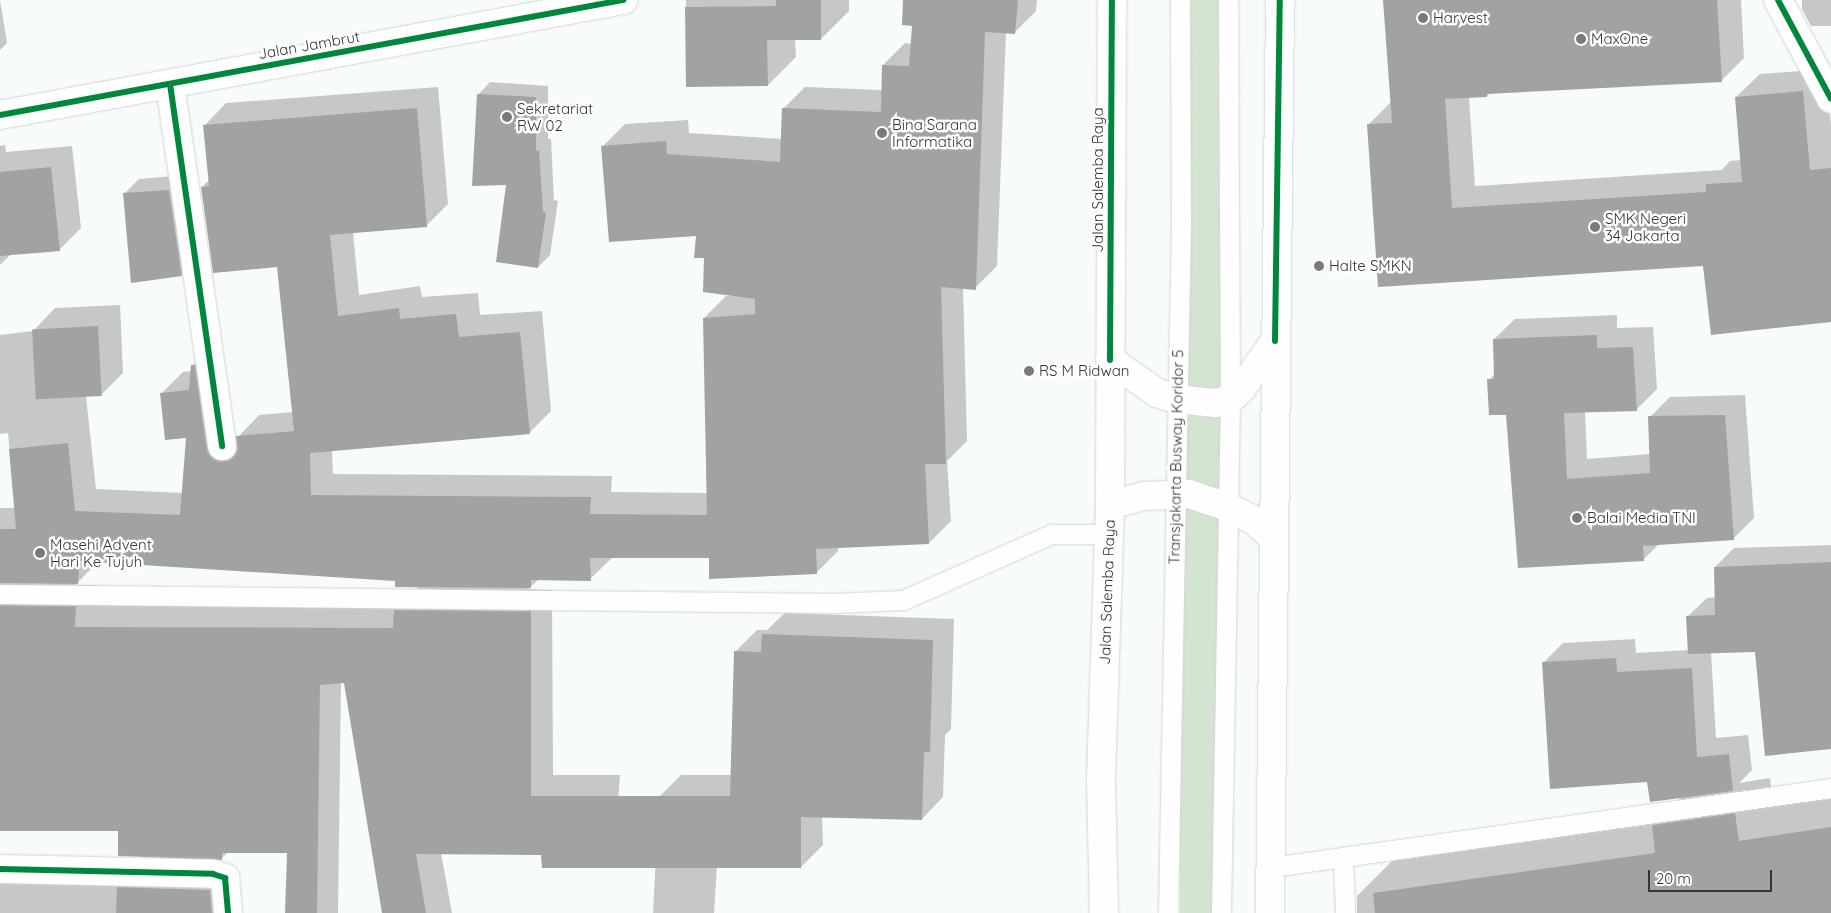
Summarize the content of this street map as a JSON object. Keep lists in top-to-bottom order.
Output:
{
  "streets": {
    "main road": ["Jalan Jambrut", "Jalan Salemba Raya"],
    "lane": ["Transjakarta Busway Koridor 5"]
  },
  "places": [
    "Harvest",
    "MaxOne",
    "Sekretariat RW 02",
    "Bina Sarana Informatika",
    "SMK Negeri 34 Jakarta",
    "Halte SMKN",
    "RS M Ridwan",
    "Balai Media TNI",
    "Masehi Advent Hari Ke Tujuh"
  ],
  "scale_bar": "20 m"
}
